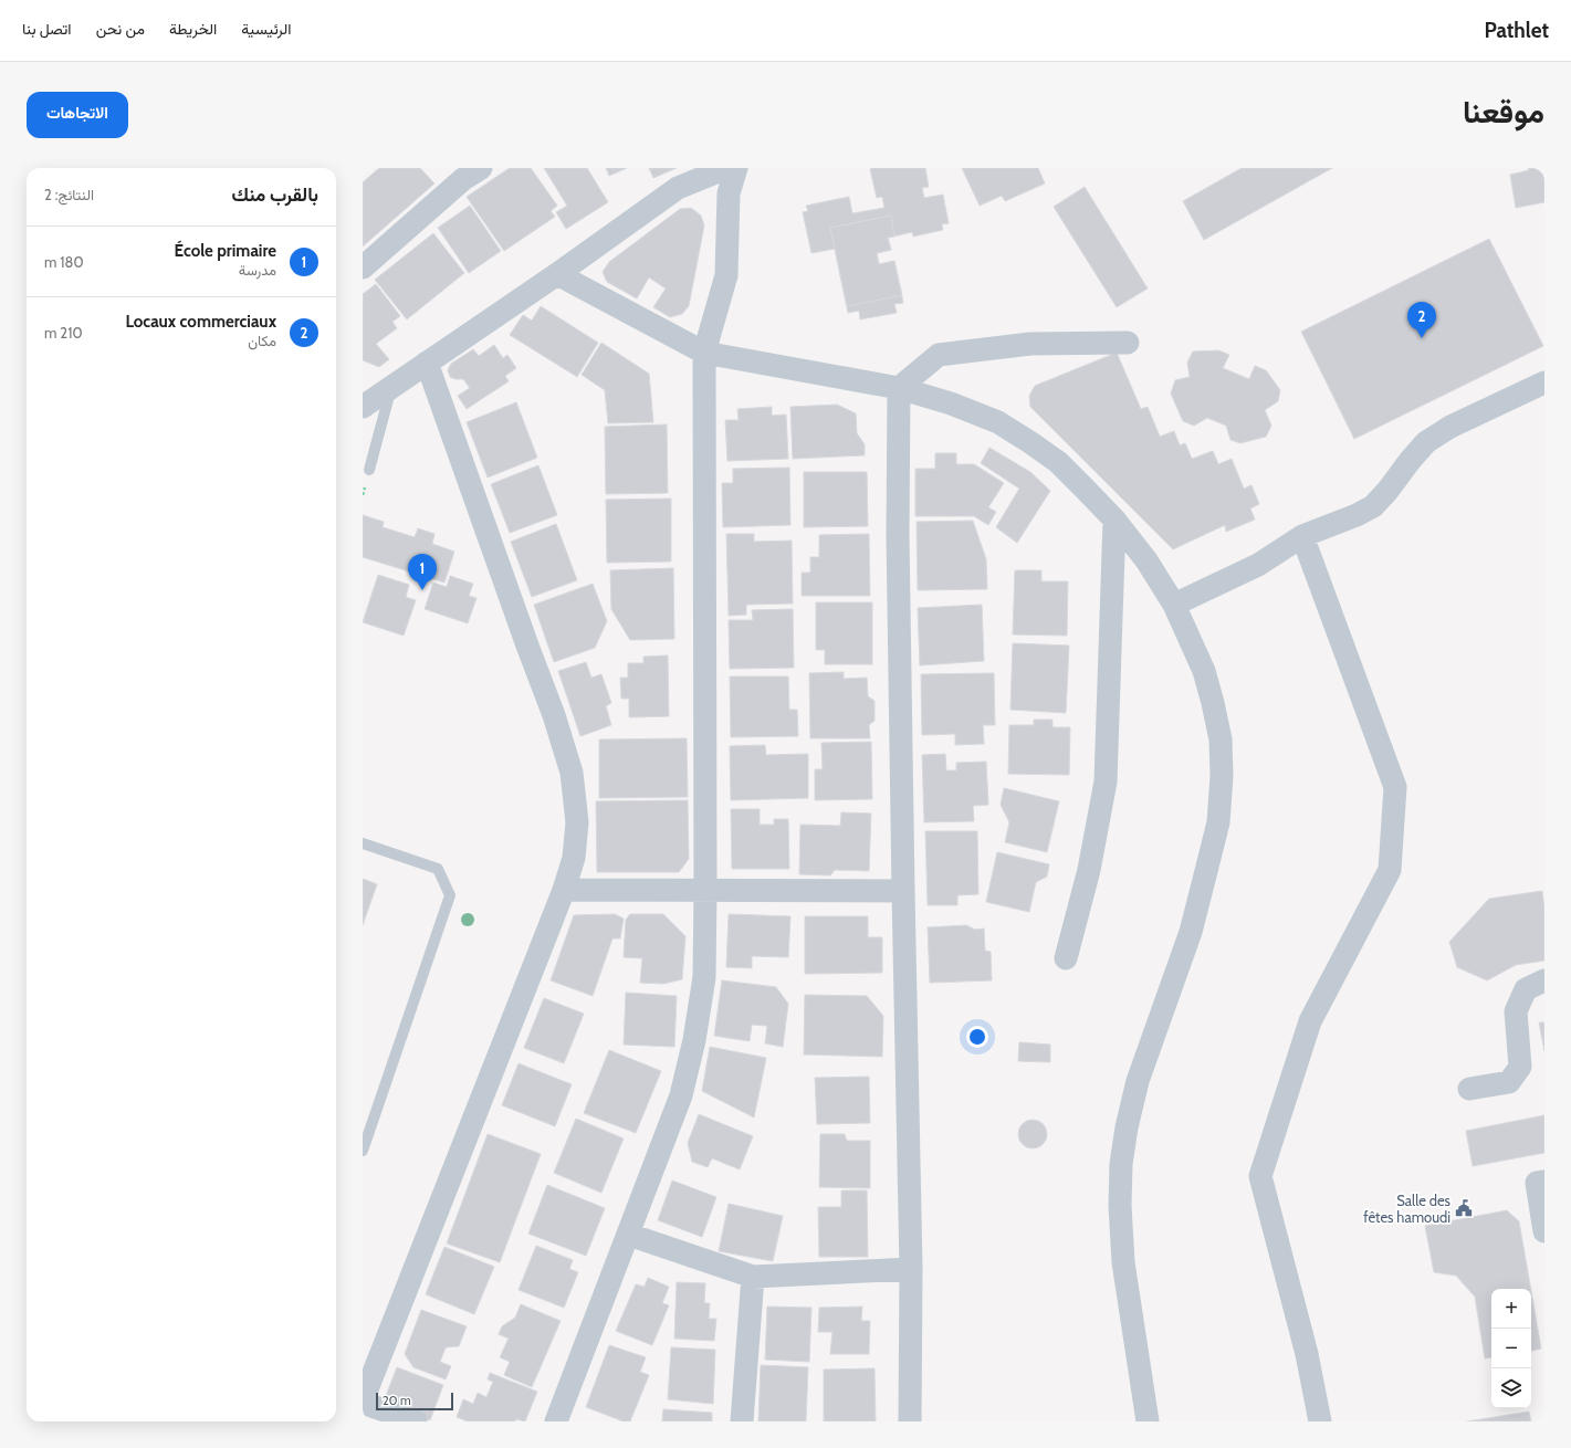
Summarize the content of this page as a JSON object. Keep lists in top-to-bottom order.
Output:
{
  "places": {
    "public building": ["Salle des fêtes hamoudi"]
  },
  "scale_bar": "20 m",
  "page": {
    "header": "Pathlet",
    "nav": [
      "الرئيسية",
      "الخريطة",
      "من نحن",
      "اتصل بنا"
    ],
    "title": "موقعنا",
    "buttons": "الاتجاهات",
    "heading": ["بالقرب منك", "النتائج: 2"],
    "list": [
      {
        "mark": "1",
        "name": "École primaire",
        "note": "مدرسة",
        "value": "180 m"
      },
      {
        "mark": "2",
        "name": "Locaux commerciaux",
        "note": "مكان",
        "value": "210 m"
      }
    ],
    "pins": ["2", "1"],
    "map_buttons": ["+", "−"],
    "scale": "20 m"
  }
}
